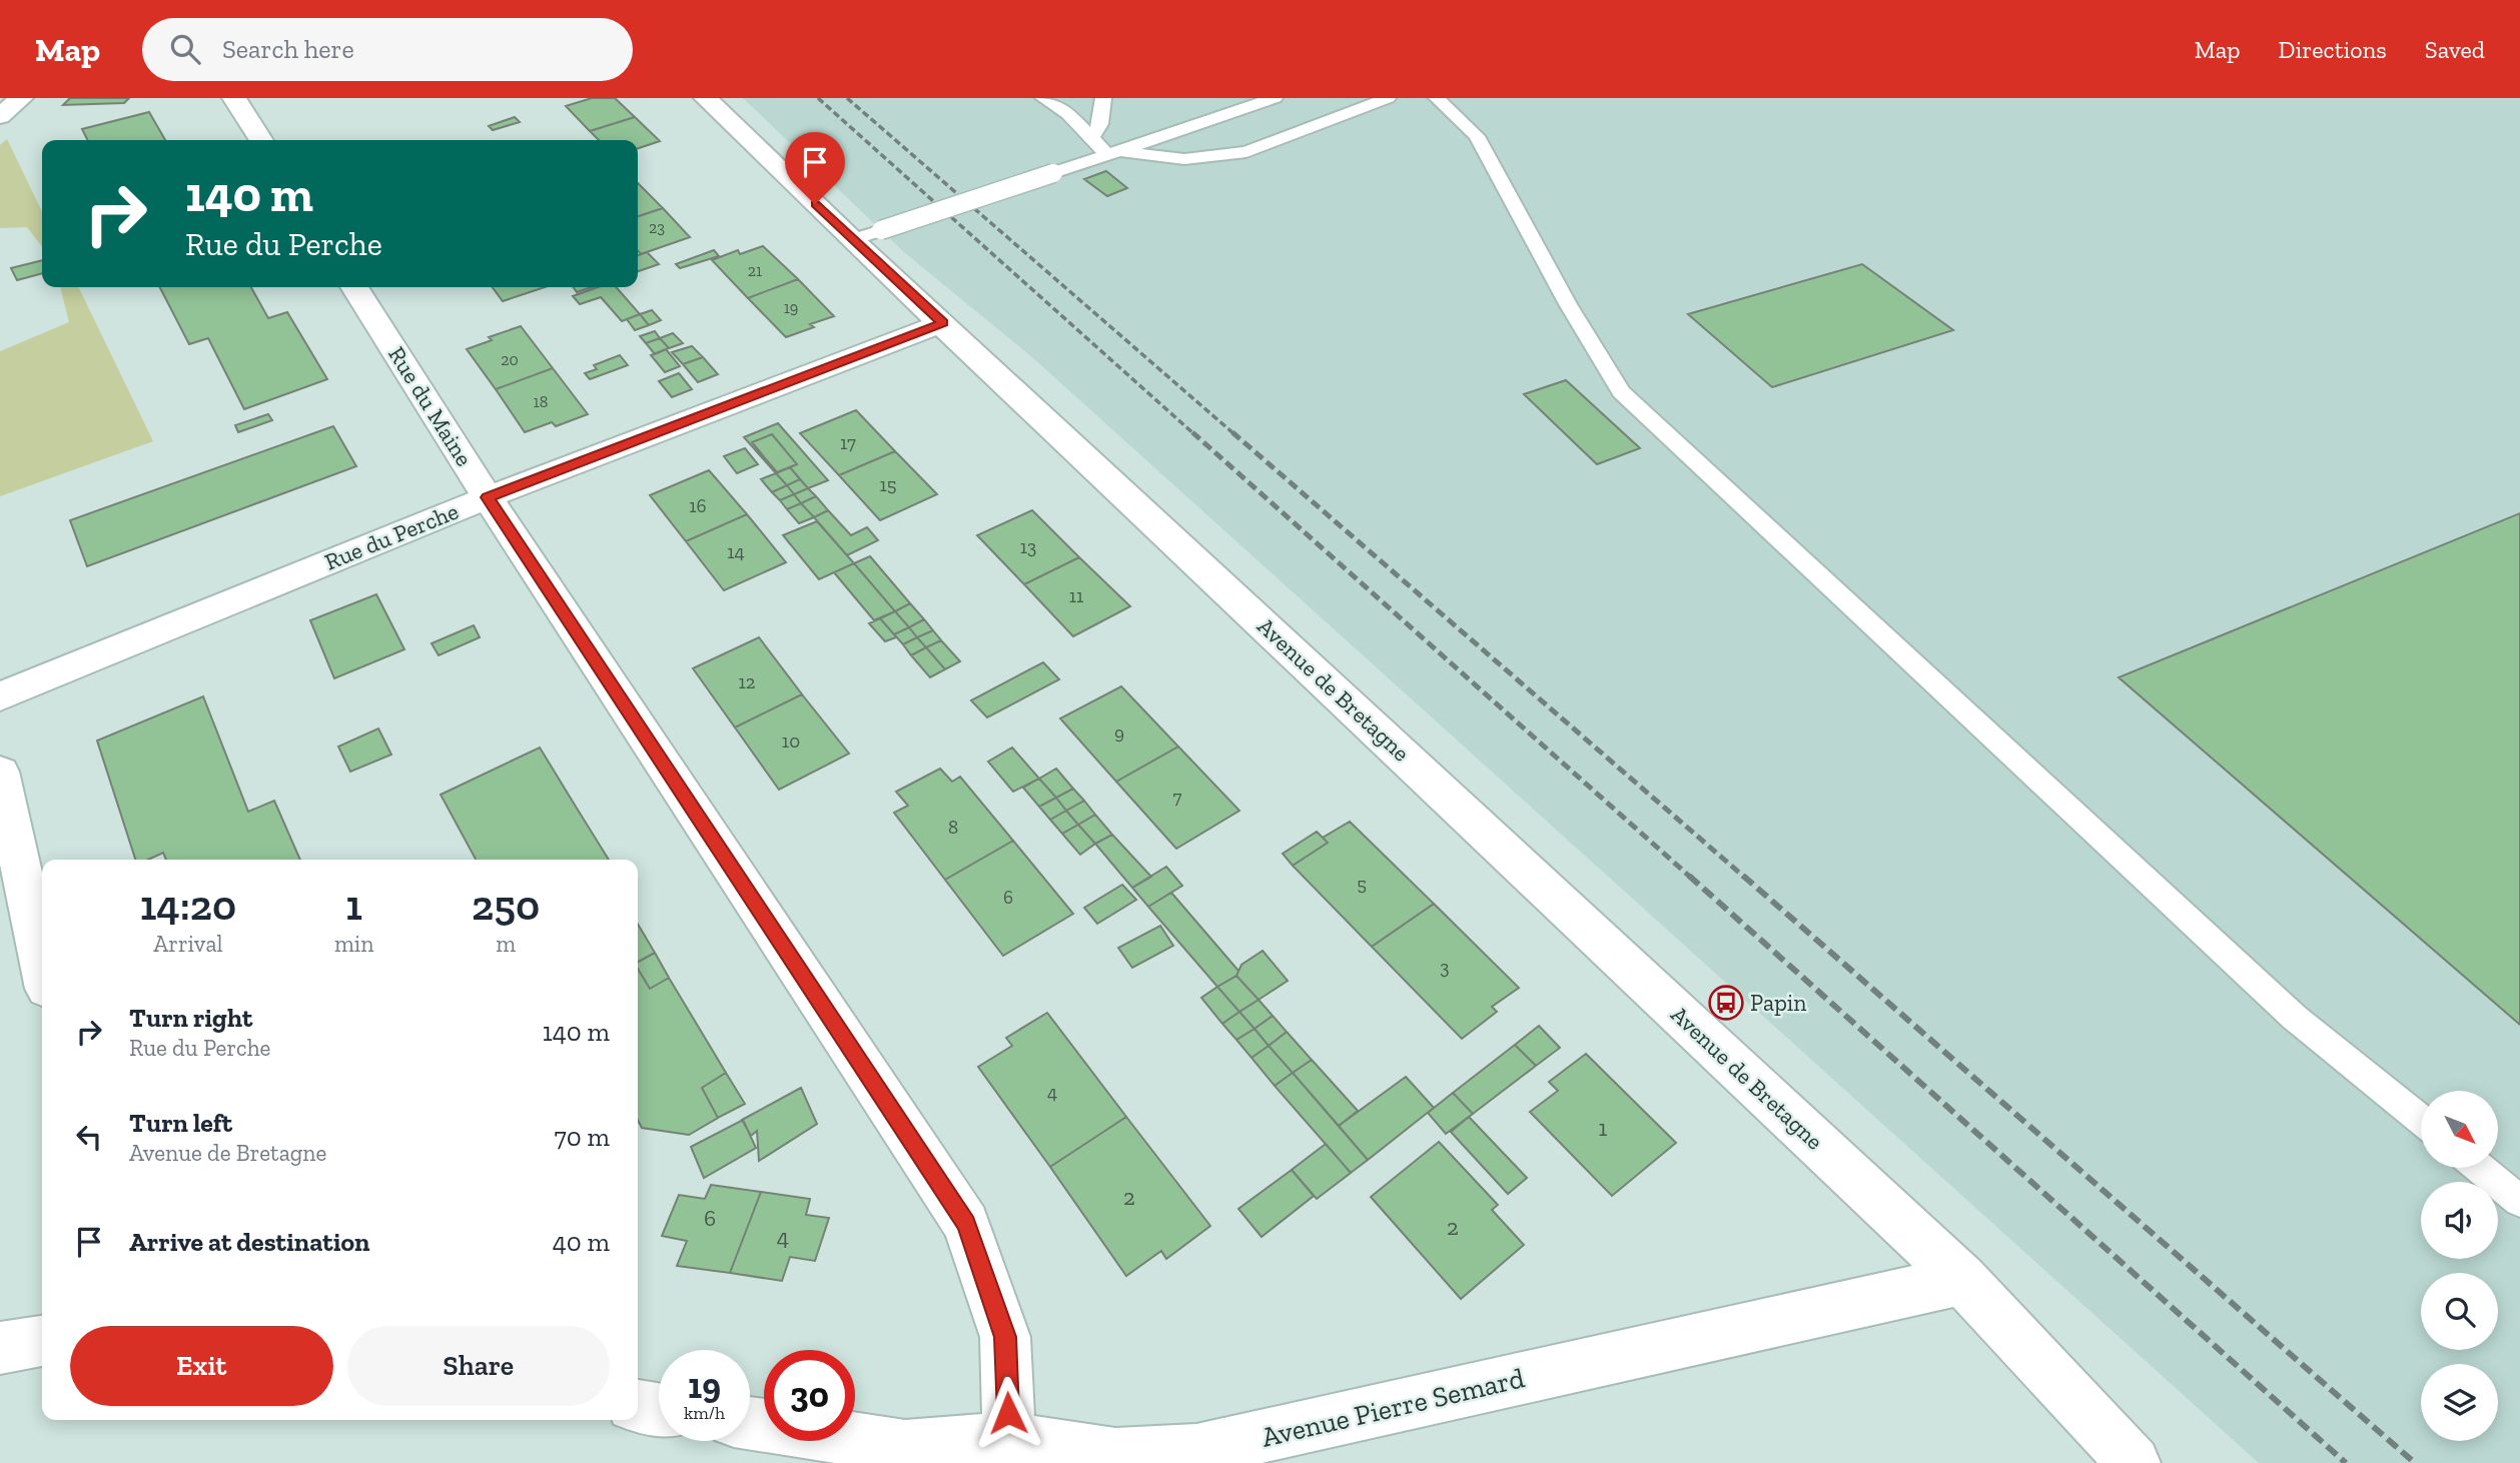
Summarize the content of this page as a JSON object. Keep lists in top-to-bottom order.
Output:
{
  "streets": {
    "street": [
      "Rue du Maine",
      "Rue du Perche",
      "Avenue de Bretagne",
      "Avenue Pierre Semard"
    ]
  },
  "crossings": [
    ["Rue du Maine", "Rue du Perche"],
    ["Rue du Maine", "Avenue Pierre Semard"],
    ["Rue du Perche", "Avenue de Bretagne"],
    ["Avenue de Bretagne", "Avenue Pierre Semard"]
  ],
  "places": {
    "bus stop": ["Papin"]
  },
  "house_numbers": [
    "23",
    "21",
    "19",
    "20",
    "18",
    "17",
    "15",
    "16",
    "13",
    "14",
    "11",
    "12",
    "9",
    "10",
    "7",
    "8",
    "5",
    "6",
    "3",
    "4",
    "1",
    "2",
    "6",
    "2",
    "4"
  ],
  "north": "bottom right",
  "page": {
    "header": "Map",
    "search": "Search here",
    "nav": ["Map", "Directions", "Saved"],
    "turn": ["140 m", "Rue du Perche"],
    "eta": [
      "14:20",
      "Arrival",
      "1",
      "min",
      "250",
      "m"
    ],
    "list": [
      {
        "name": "Turn right",
        "note": "Rue du Perche",
        "value": "140 m"
      },
      {
        "name": "Turn left",
        "note": "Avenue de Bretagne",
        "value": "70 m"
      },
      {
        "name": "Arrive at destination",
        "value": "40 m"
      }
    ],
    "buttons": ["Exit", "Share"],
    "speed": "19 km/h",
    "limit": "30"
  }
}
